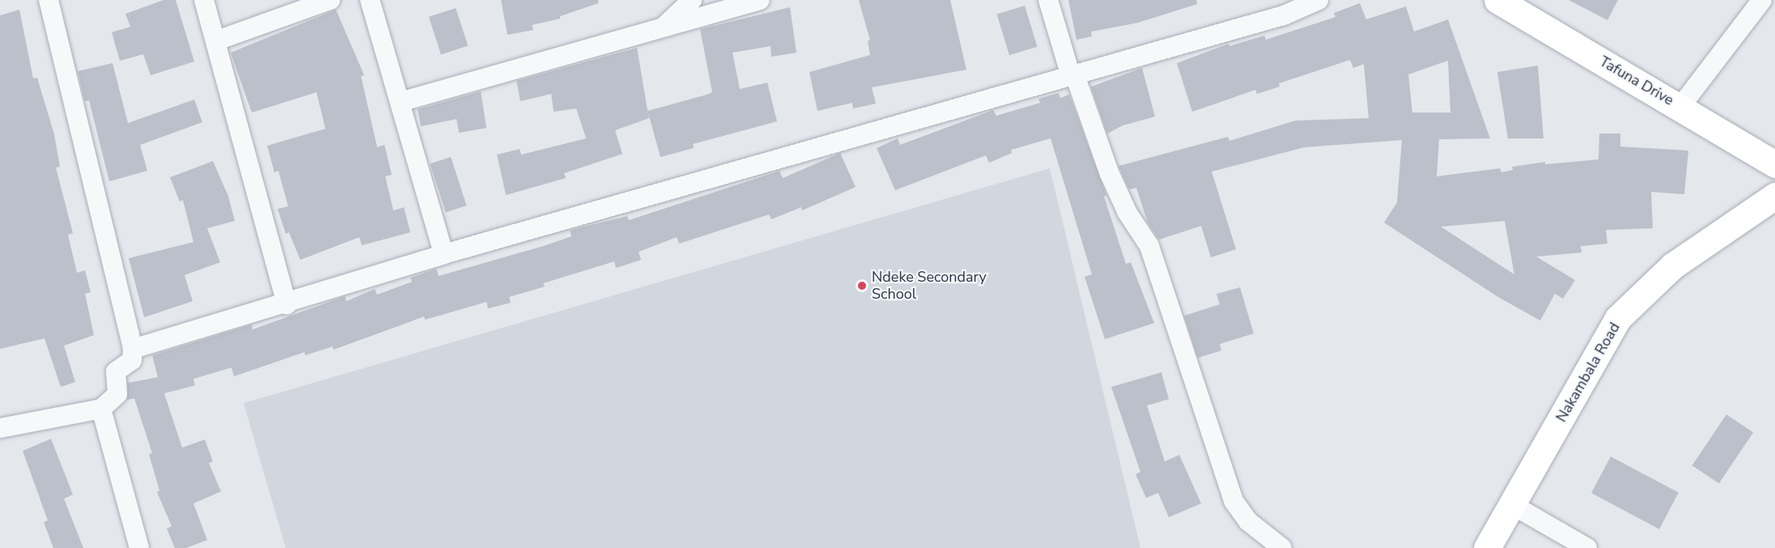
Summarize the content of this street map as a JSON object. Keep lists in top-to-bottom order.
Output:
{
  "streets": {
    "main road": ["Tafuna Drive", "Nakambala Road"]
  },
  "places": ["Ndeke Secondary School"]
}
